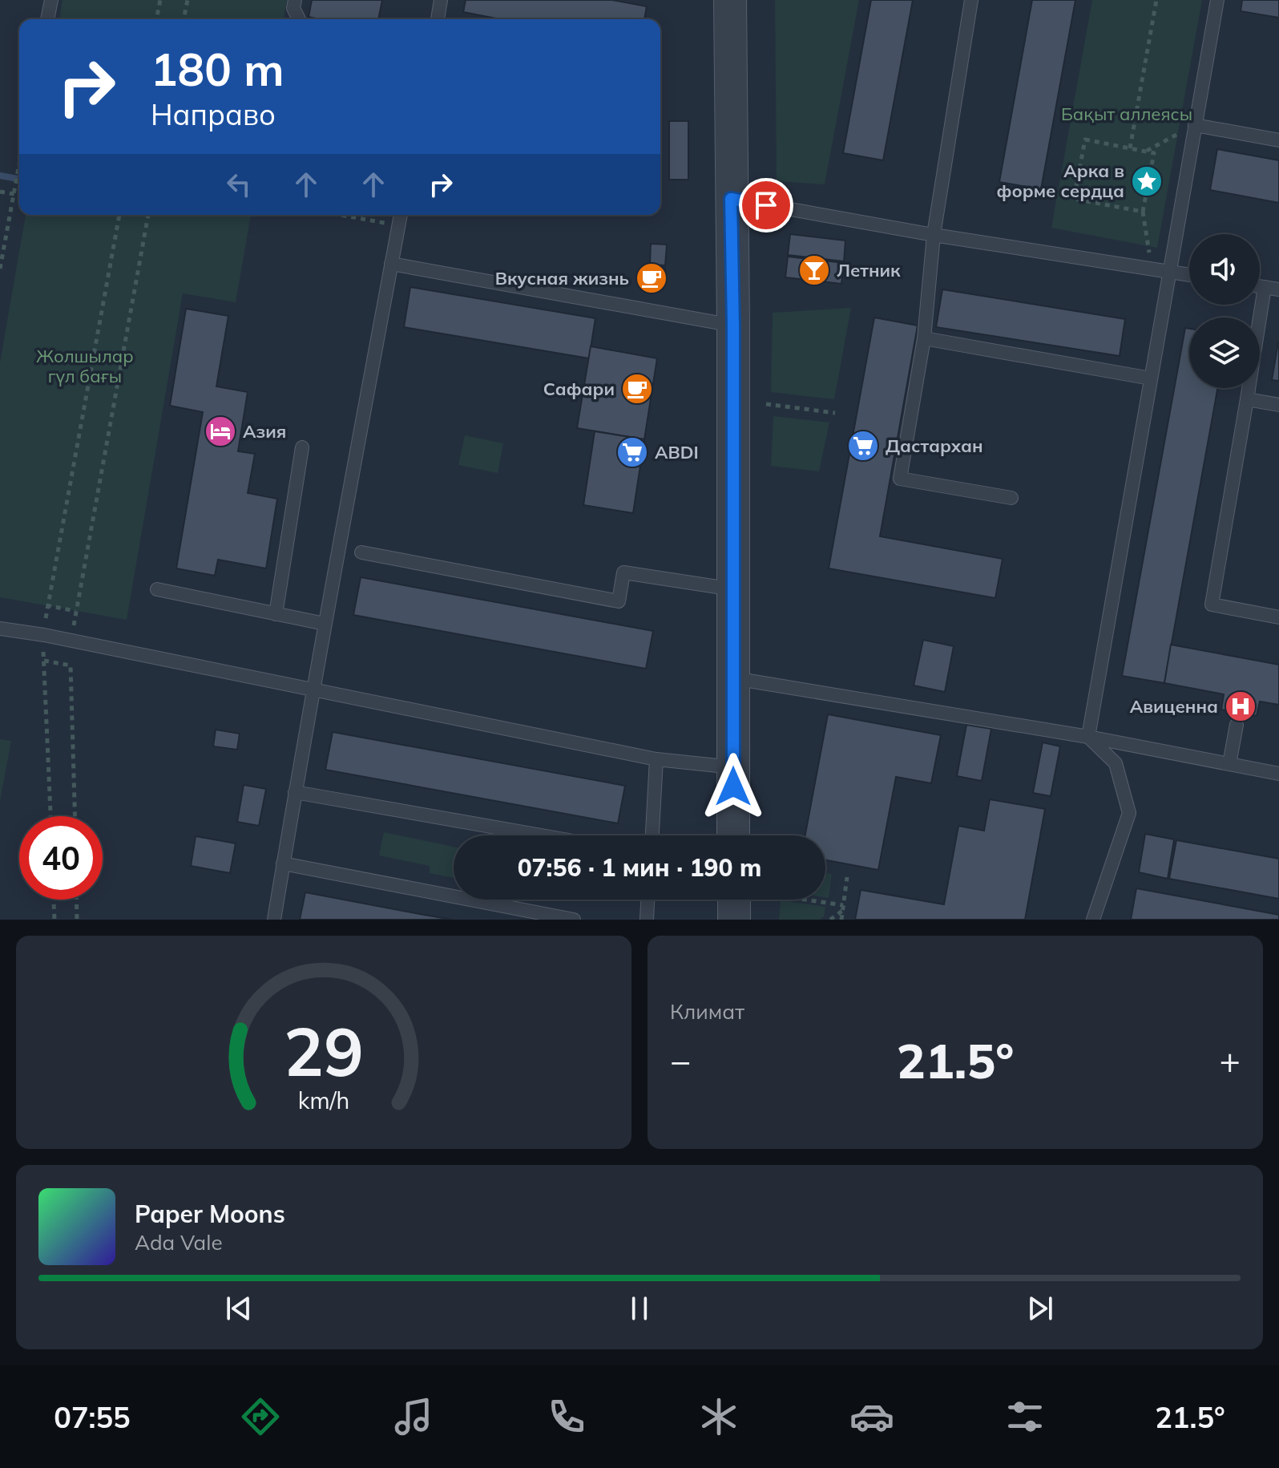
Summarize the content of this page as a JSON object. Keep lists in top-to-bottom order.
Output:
{
  "parks": ["Бақыт аллеясы", "Жолшылар гүл бағы"],
  "places": {
    "place": ["Арка в форме сердца"],
    "bar": ["Летник"],
    "cafe": ["Вкусная жизнь", "Сафари"],
    "hotel": ["Азия"],
    "supermarket": ["Дастархан", "ABDI"],
    "hospital": ["Авиценна"]
  },
  "page": {
    "turn": ["180 m", "Направо"],
    "limit": "40",
    "trip": "07:56 · 1 мин · 190 m",
    "tile": "Климат",
    "heat": ["−", "21.5°", "+"],
    "song": ["Paper Moons", "Ada Vale"],
    "tabs": ["07:55", "21.5°"],
    "gauge": ["29", "km/h"]
  }
}
